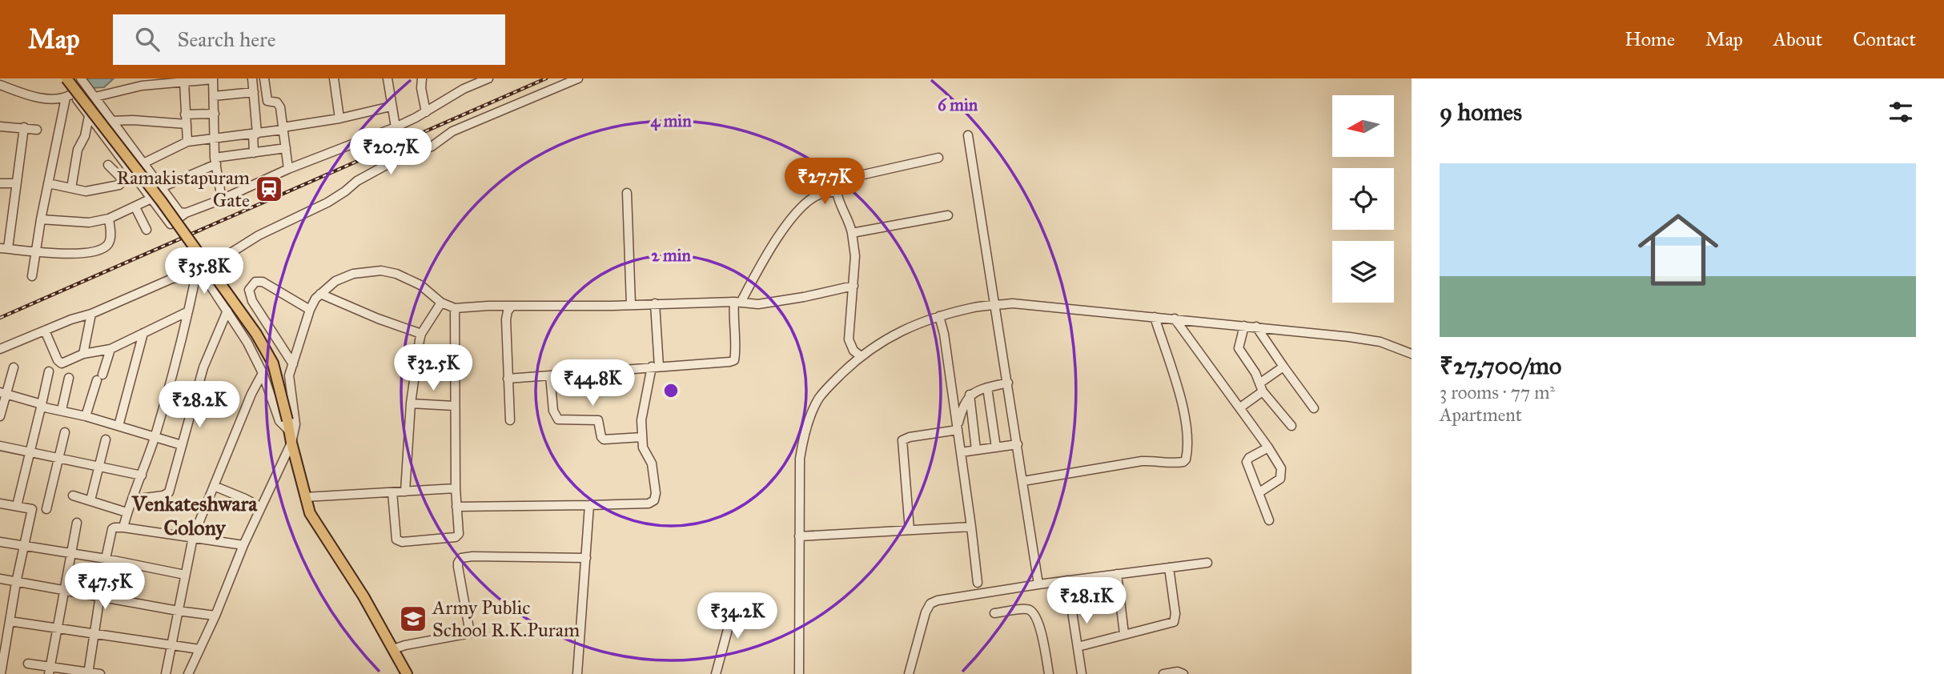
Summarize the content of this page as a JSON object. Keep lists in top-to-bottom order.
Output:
{
  "districts": ["Venkateshwara Colony"],
  "places": {
    "station": ["Ramakistapuram Gate"],
    "school or university": ["Army Public School R.K.Puram"]
  },
  "north": "left",
  "page": {
    "header": "Map",
    "search": "Search here",
    "nav": [
      "Home",
      "Map",
      "About",
      "Contact"
    ],
    "heading": "9 homes",
    "price": [
      "₹20.7K",
      "₹27.7K",
      "₹35.8K",
      "₹32.5K",
      "₹44.8K",
      "₹28.2K",
      "₹47.5K",
      "₹28.1K",
      "₹34.2K"
    ],
    "list": [
      {
        "name": "₹27,700/mo",
        "note": "3 rooms · 77 m² · Apartment"
      }
    ]
  },
  "rings": ["6 min", "4 min", "2 min"]
}
